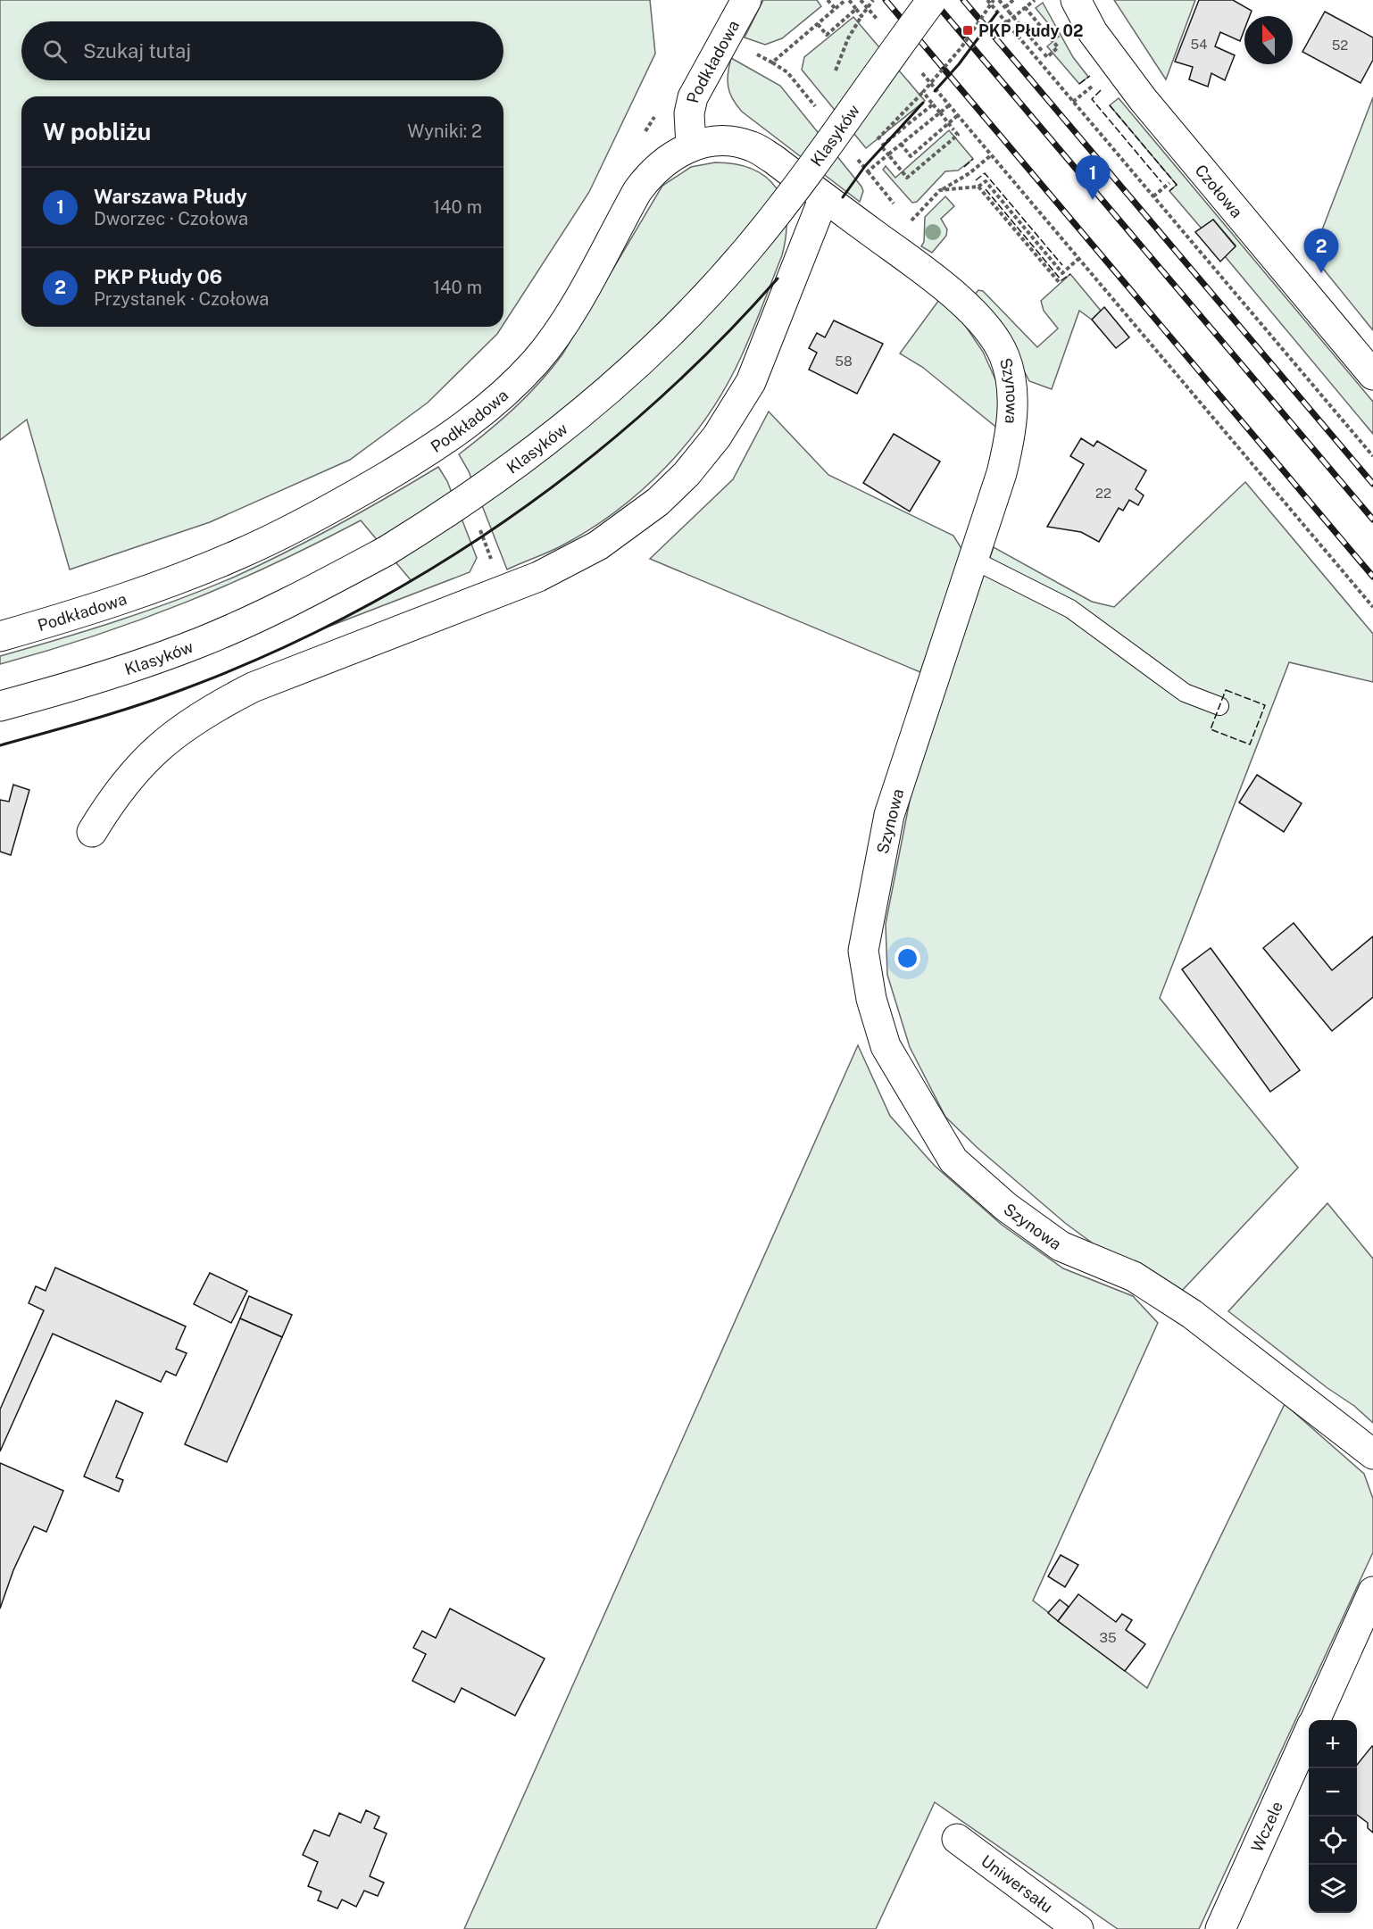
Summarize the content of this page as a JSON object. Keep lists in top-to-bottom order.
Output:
{
  "streets": {
    "street": [
      "Podkładowa",
      "Klasyków",
      "Czołowa",
      "Szynowa",
      "Wczele",
      "Uniwersału"
    ]
  },
  "crossings": [
    ["Podkładowa", "Szynowa"]
  ],
  "places": {
    "transit": ["PKP Płudy 02"]
  },
  "house_numbers": [
    "54",
    "52",
    "58",
    "22",
    "35"
  ],
  "north": "top",
  "page": {
    "search": "Szukaj tutaj",
    "heading": ["W pobliżu", "Wyniki: 2"],
    "pins": ["1", "2"],
    "list": [
      {
        "mark": "1",
        "name": "Warszawa Płudy",
        "note": "Dworzec · Czołowa",
        "value": "140 m"
      },
      {
        "mark": "2",
        "name": "PKP Płudy 06",
        "note": "Przystanek · Czołowa",
        "value": "140 m"
      }
    ],
    "map_buttons": ["+", "−"]
  }
}
